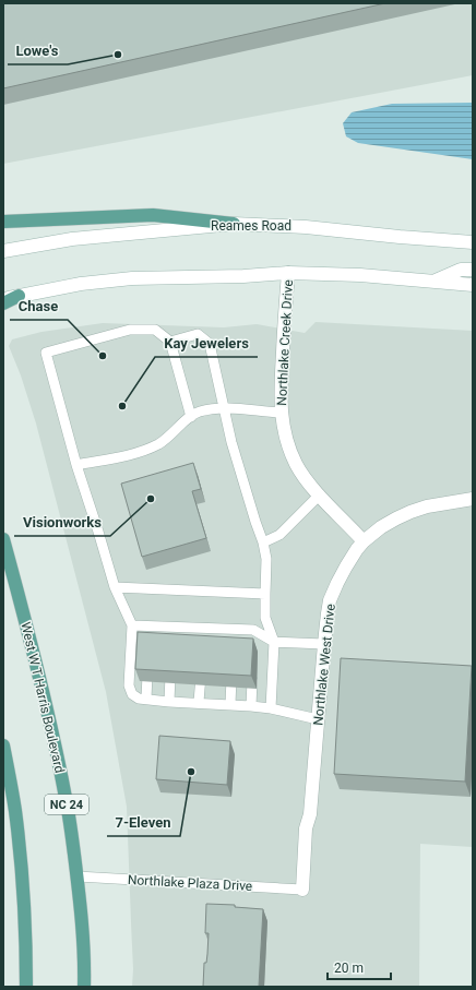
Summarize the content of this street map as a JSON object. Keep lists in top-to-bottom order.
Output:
{
  "streets": {
    "main road": [
      "Reames Road",
      "Northlake Creek Drive",
      "Northlake West Drive",
      "West W T Harris Boulevard",
      "NC 24"
    ],
    "lane": ["Northlake Plaza Drive"]
  },
  "crossings": [
    ["Northlake Creek Drive", "Northlake West Drive"],
    ["Northlake West Drive", "Northlake Plaza Drive"],
    ["West W T Harris Boulevard", "Northlake Plaza Drive"]
  ],
  "places": [
    "Lowe's",
    "Chase",
    "Kay Jewelers",
    "Visionworks",
    "7-Eleven"
  ],
  "scale_bar": "20 m"
}
